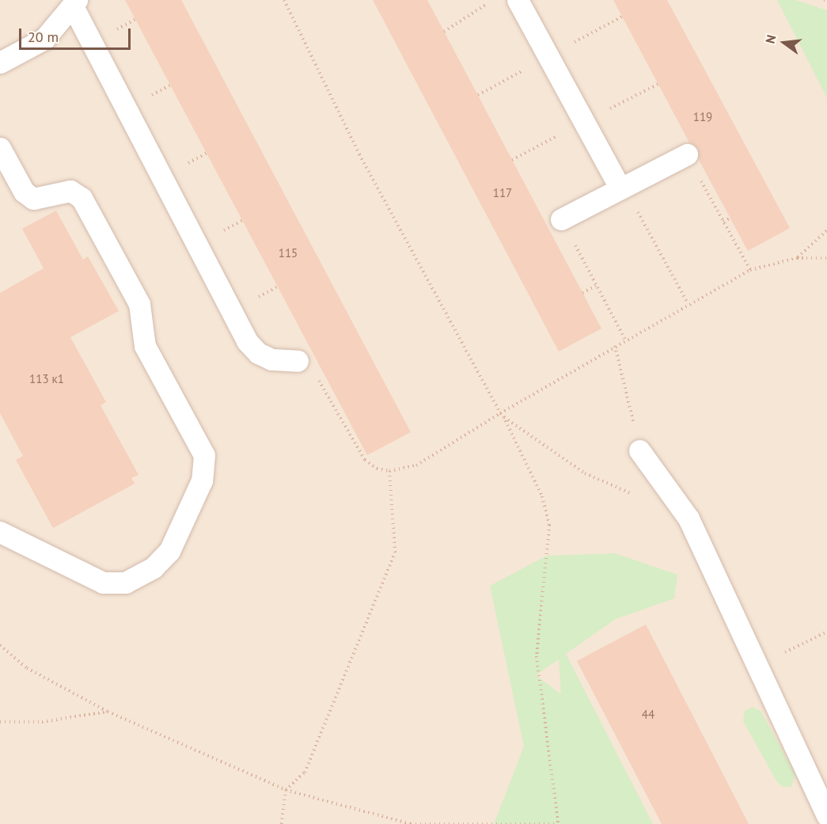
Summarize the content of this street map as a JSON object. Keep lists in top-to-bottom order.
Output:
{
  "house_numbers": [
    "119",
    "117",
    "115",
    "113 к1",
    "44"
  ],
  "scale_bar": "20 m",
  "north": "left"
}
